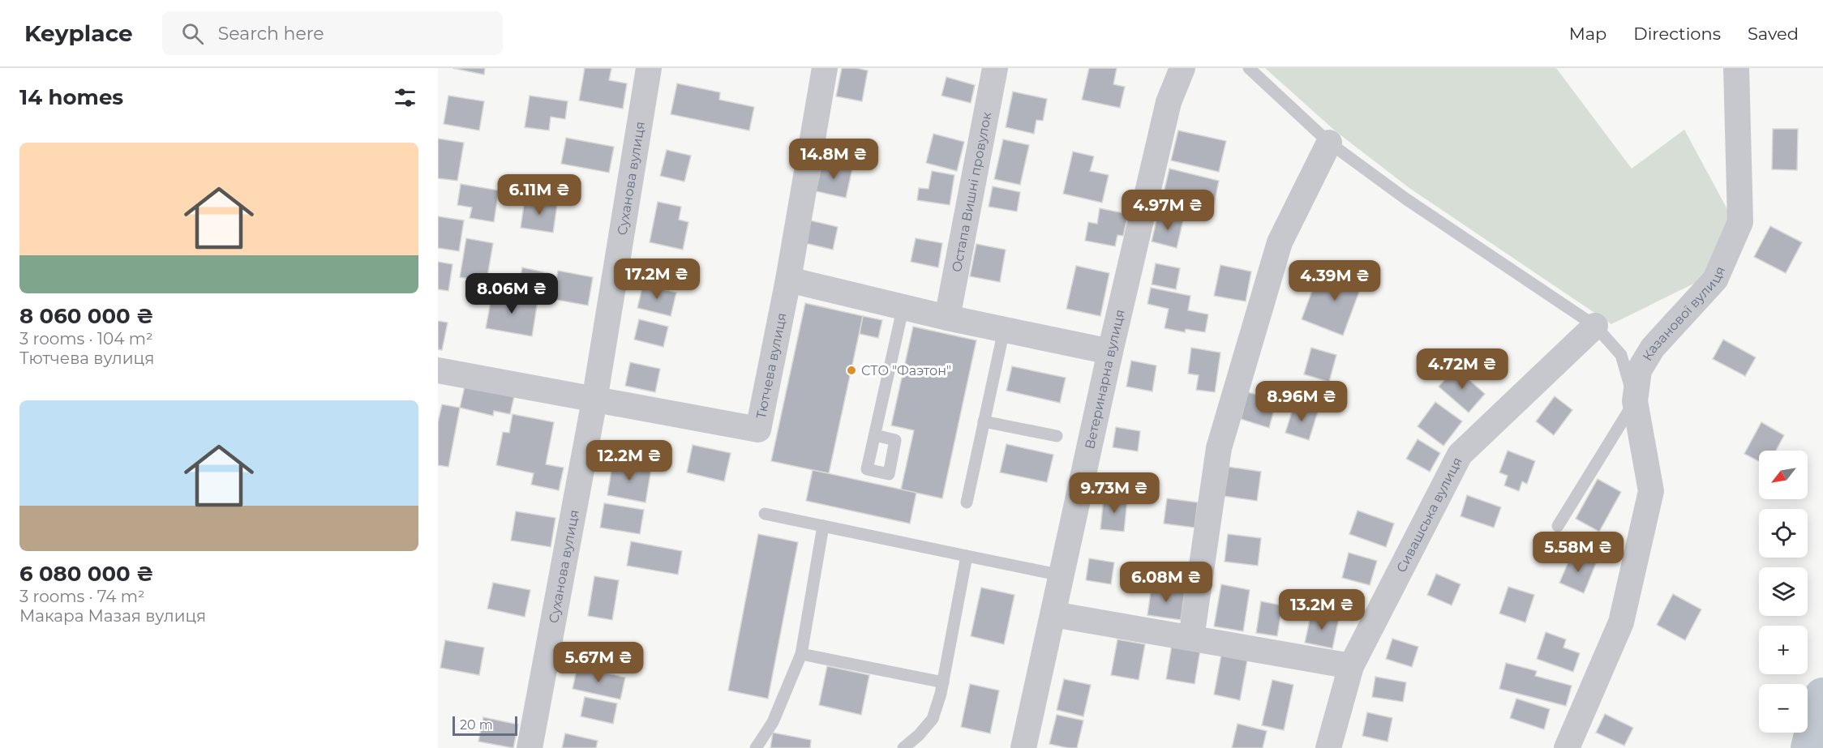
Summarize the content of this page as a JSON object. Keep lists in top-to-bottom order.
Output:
{
  "streets": {
    "street": [
      "Суханова вулиця",
      "Остапа Вишні провулок",
      "Казанової вулиця",
      "Тютчева вулиця",
      "Ветеринарна вулиця",
      "Сивашська вулиця"
    ]
  },
  "crossings": [
    ["Суханова вулиця", "Тютчева вулиця"]
  ],
  "places": ["СТО \"Фаэтон\""],
  "scale_bar": "20 m",
  "north": "bottom left",
  "page": {
    "header": "Keyplace",
    "search": "Search here",
    "nav": ["Map", "Directions", "Saved"],
    "heading": "14 homes",
    "list": [
      {
        "name": "8 060 000 ₴",
        "note": "3 rooms · 104 m² · Тютчева вулиця"
      },
      {
        "name": "6 080 000 ₴",
        "note": "3 rooms · 74 m² · Макара Мазая вулиця"
      }
    ],
    "price": [
      "14.8M ₴",
      "6.11M ₴",
      "4.97M ₴",
      "17.2M ₴",
      "4.39M ₴",
      "8.06M ₴",
      "4.72M ₴",
      "8.96M ₴",
      "12.2M ₴",
      "9.73M ₴",
      "5.58M ₴",
      "6.08M ₴",
      "13.2M ₴",
      "5.67M ₴"
    ],
    "map_buttons": ["+", "−"],
    "scale": "20 m"
  }
}
